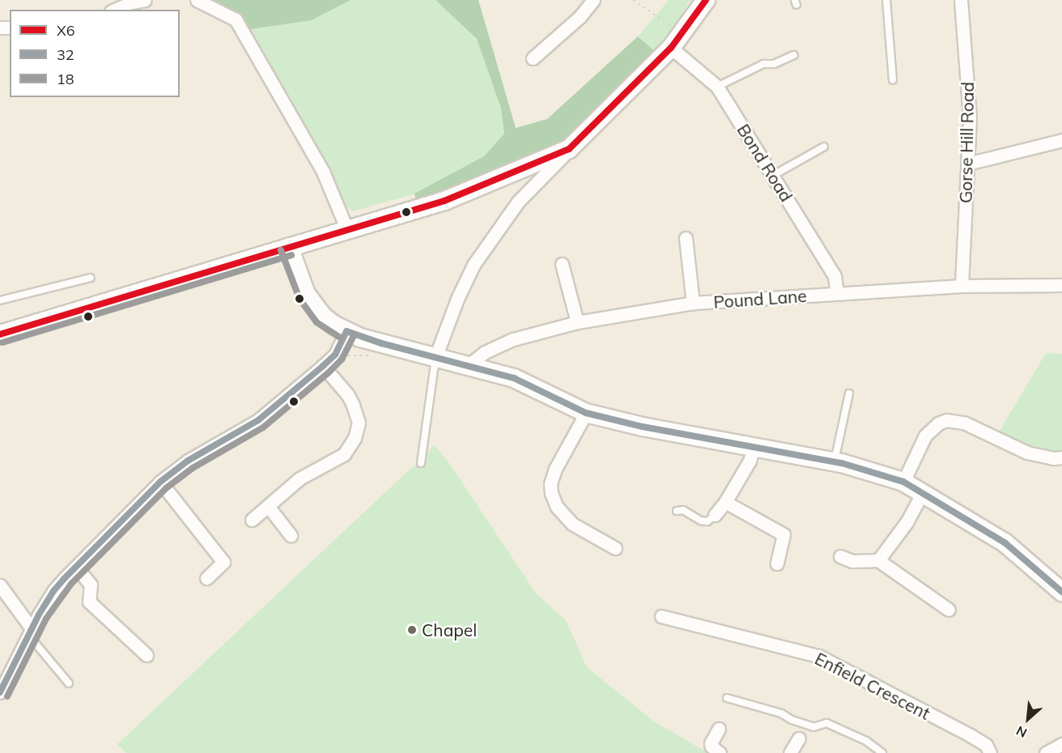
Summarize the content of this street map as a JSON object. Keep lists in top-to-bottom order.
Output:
{
  "streets": {
    "street": [
      "Gorse Hill Road",
      "Bond Road",
      "Pound Lane",
      "Enfield Crescent"
    ]
  },
  "crossings": [
    ["Gorse Hill Road", "Pound Lane"],
    ["Bond Road", "Pound Lane"]
  ],
  "places": ["Chapel"],
  "lines": ["transit line X6", "transit line 18", "transit line 32"],
  "legend": ["X6", "32", "18"],
  "north": "bottom left"
}
